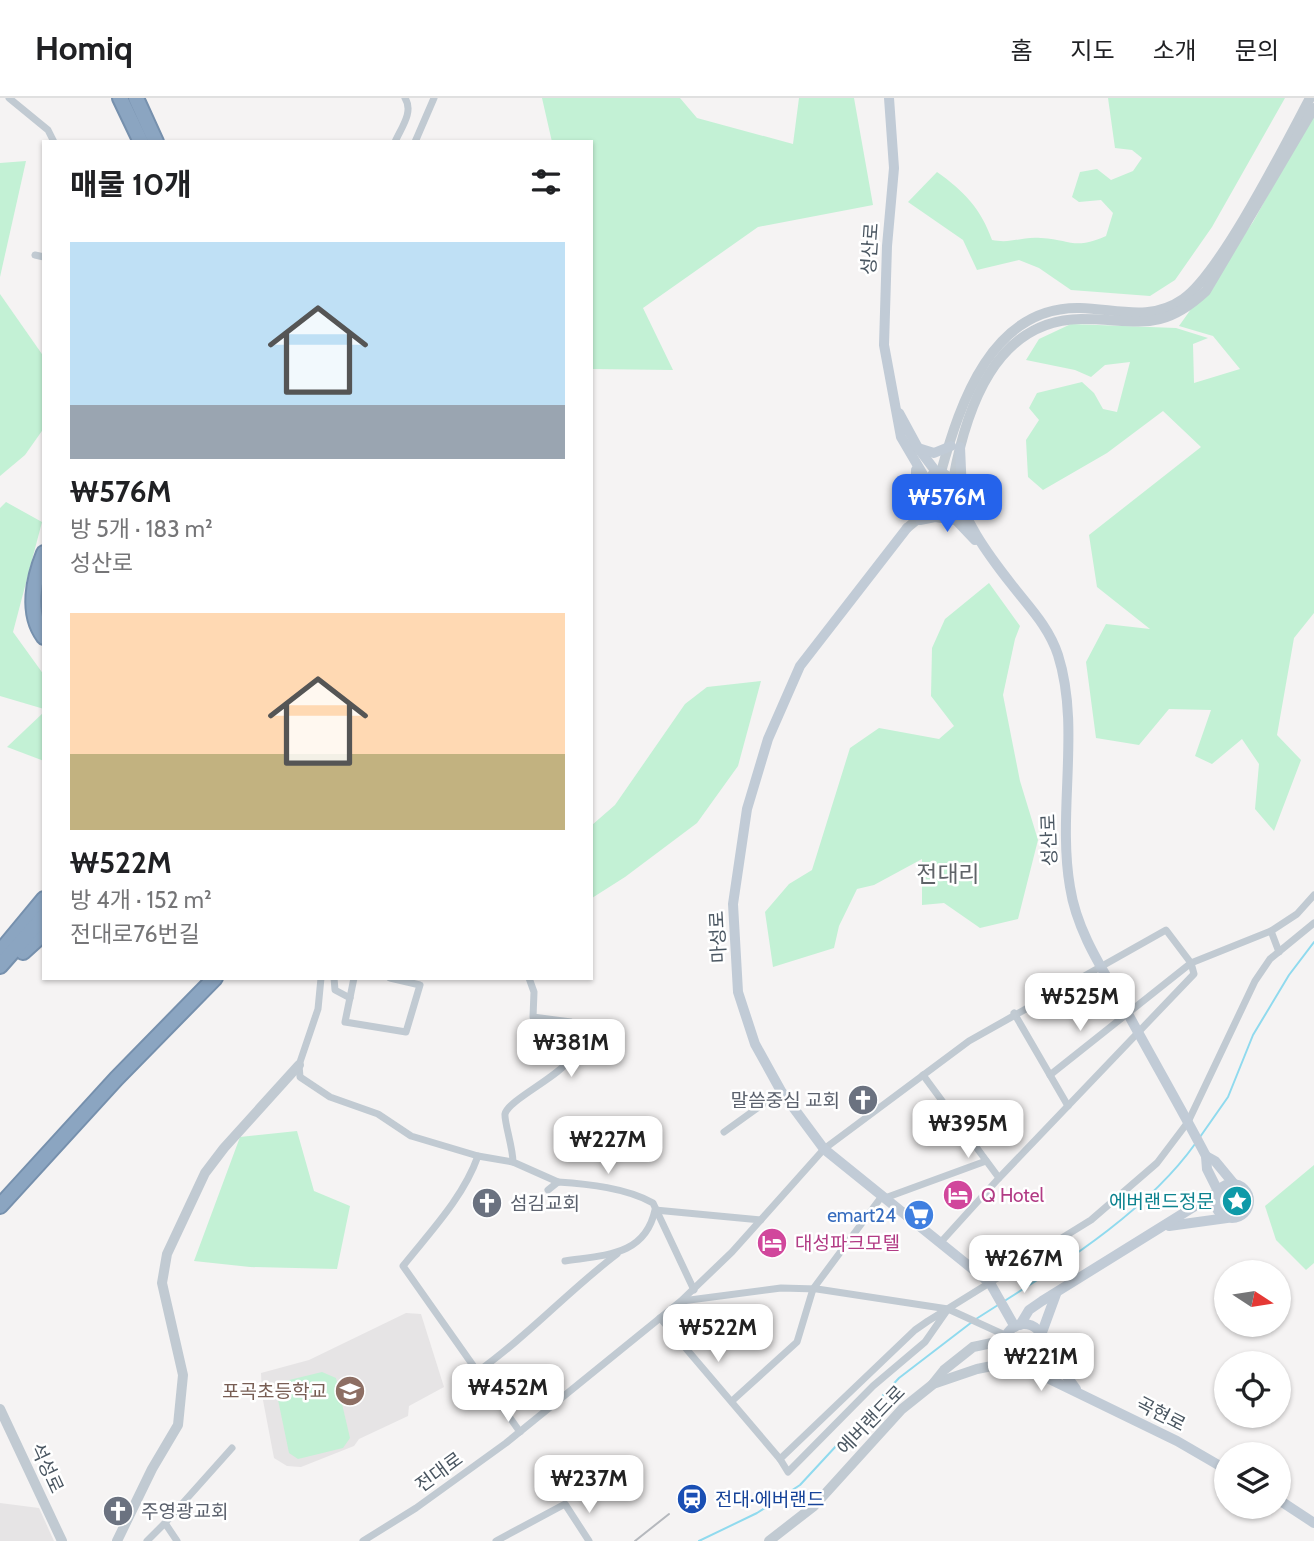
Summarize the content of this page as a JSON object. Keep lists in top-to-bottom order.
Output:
{
  "streets": {
    "main road": ["성산로", "마성로", "곡현로"],
    "street": ["에버랜드로", "석성로", "전대로"]
  },
  "crossings": [
    ["성산로", "전대로"],
    ["마성로", "전대로"],
    ["곡현로", "에버랜드로"]
  ],
  "districts": ["전대리"],
  "places": {
    "church": ["말씀중심 교회", "섬김교회", "주영광교회"],
    "hotel": ["Q Hotel", "대성파크모텔"],
    "place": ["에버랜드정문"],
    "supermarket": ["emart24"],
    "school or university": ["포곡초등학교"],
    "station": ["전대·에버랜드"]
  },
  "north": "right",
  "page": {
    "header": "Homiq",
    "nav": [
      "홈",
      "지도",
      "소개",
      "문의"
    ],
    "heading": "매물 10개",
    "list": [
      {
        "name": "₩576M",
        "note": "방 5개 · 183 m² · 성산로"
      },
      {
        "name": "₩522M",
        "note": "방 4개 · 152 m² · 전대로76번길"
      }
    ],
    "price": [
      "₩576M",
      "₩525M",
      "₩381M",
      "₩395M",
      "₩227M",
      "₩267M",
      "₩522M",
      "₩221M",
      "₩452M",
      "₩237M"
    ]
  }
}
